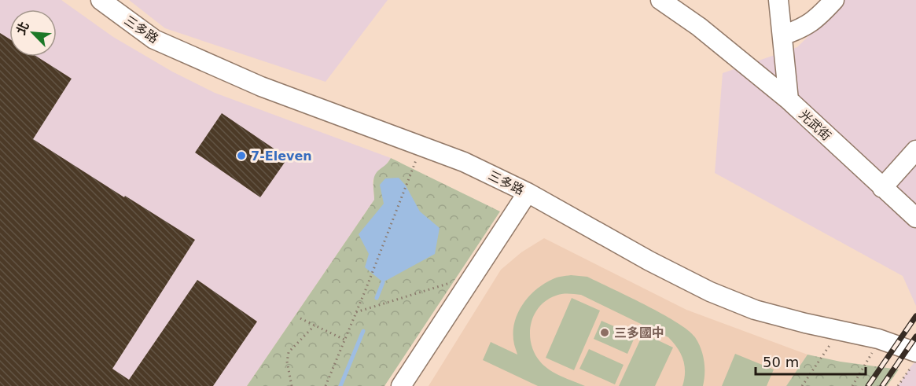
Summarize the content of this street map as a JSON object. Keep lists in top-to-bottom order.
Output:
{
  "streets": {
    "street": ["三多路", "光武街"]
  },
  "places": ["7-Eleven", "三多國中"],
  "scale_bar": "50 m",
  "north": "top left"
}
